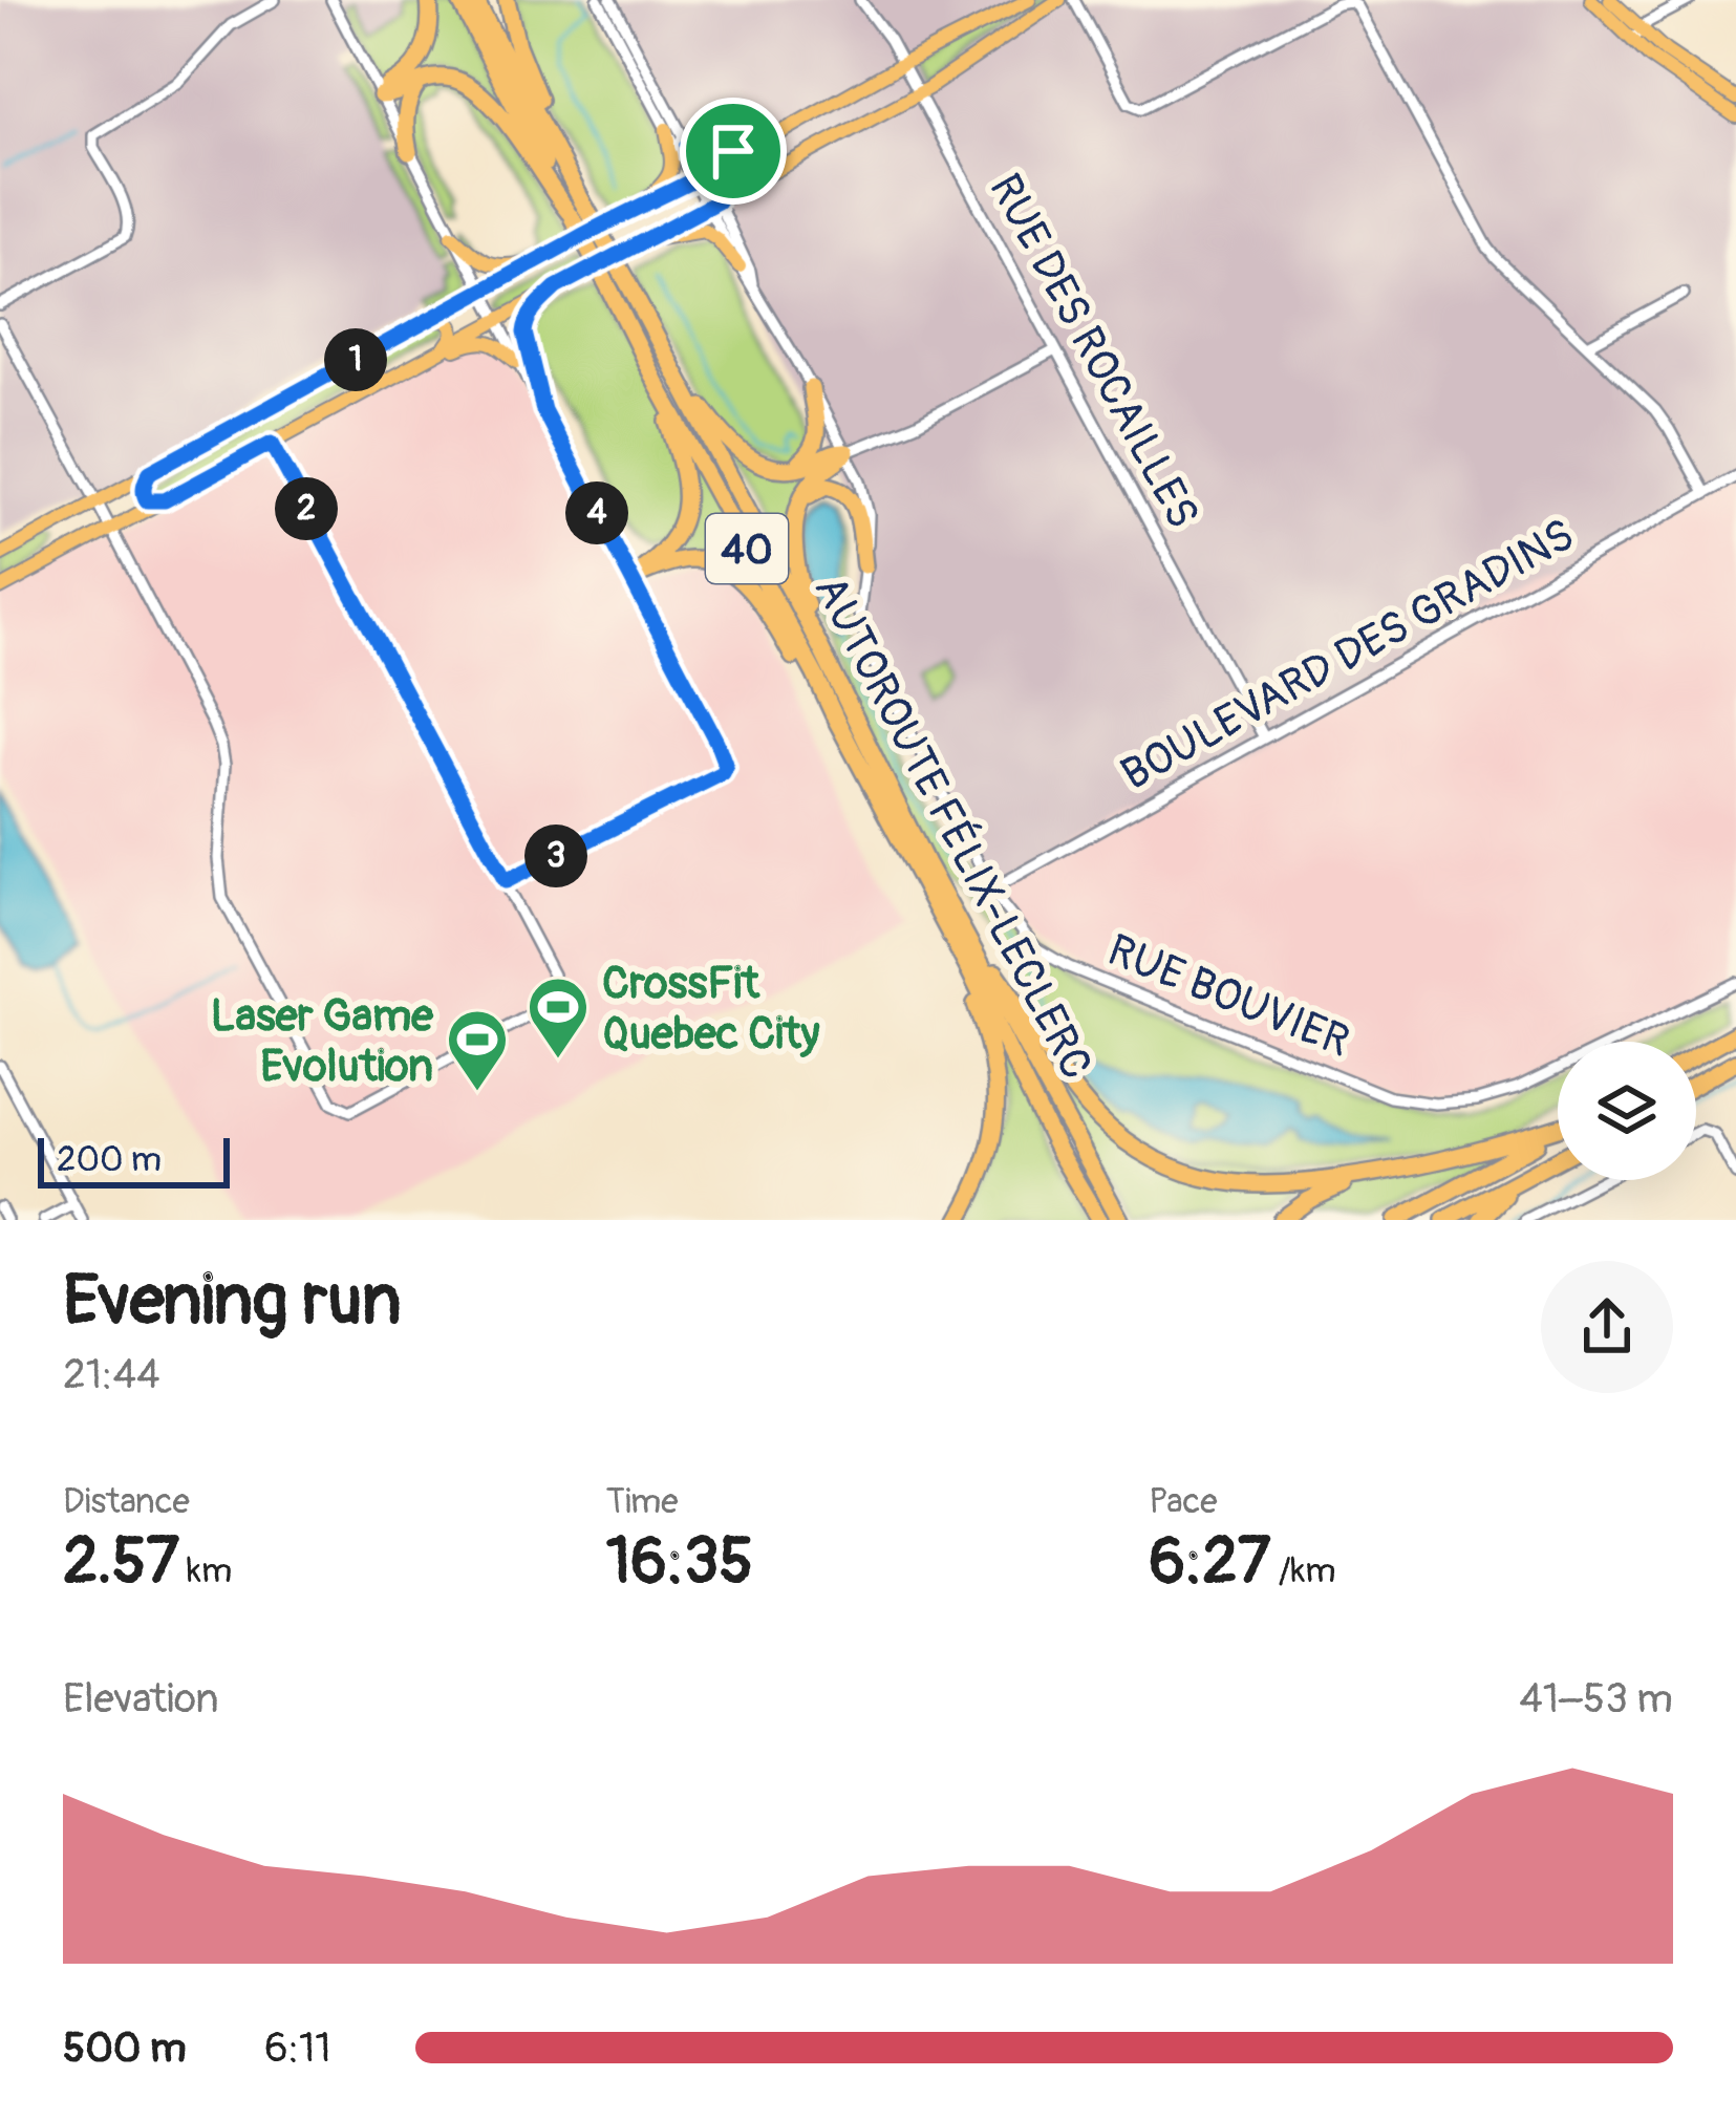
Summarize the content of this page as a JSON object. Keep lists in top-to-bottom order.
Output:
{
  "streets": {
    "highway": ["40", "AUTOROUTE FÉLIX-LECLERC"],
    "street": ["RUE DES ROCAILLES", "BOULEVARD DES GRADINS", "RUE BOUVIER"]
  },
  "crossings": [
    ["RUE DES ROCAILLES", "BOULEVARD DES GRADINS"],
    ["BOULEVARD DES GRADINS", "RUE BOUVIER"]
  ],
  "places": {
    "sports": ["CrossFit Quebec City", "Laser Game Evolution"]
  },
  "scale_bar": "200 m",
  "page": {
    "pins": [
      "1",
      "2",
      "4",
      "3"
    ],
    "scale": "200 m",
    "heading": ["Evening run", "21:44"],
    "stats": [
      ["Distance", "2.57 km"],
      ["Time", "16:35"],
      ["Pace", "6:27 /km"]
    ],
    "chart": ["Elevation", "41–53 m"],
    "list": [
      {
        "name": "500 m",
        "note": "6:11"
      }
    ]
  }
}
